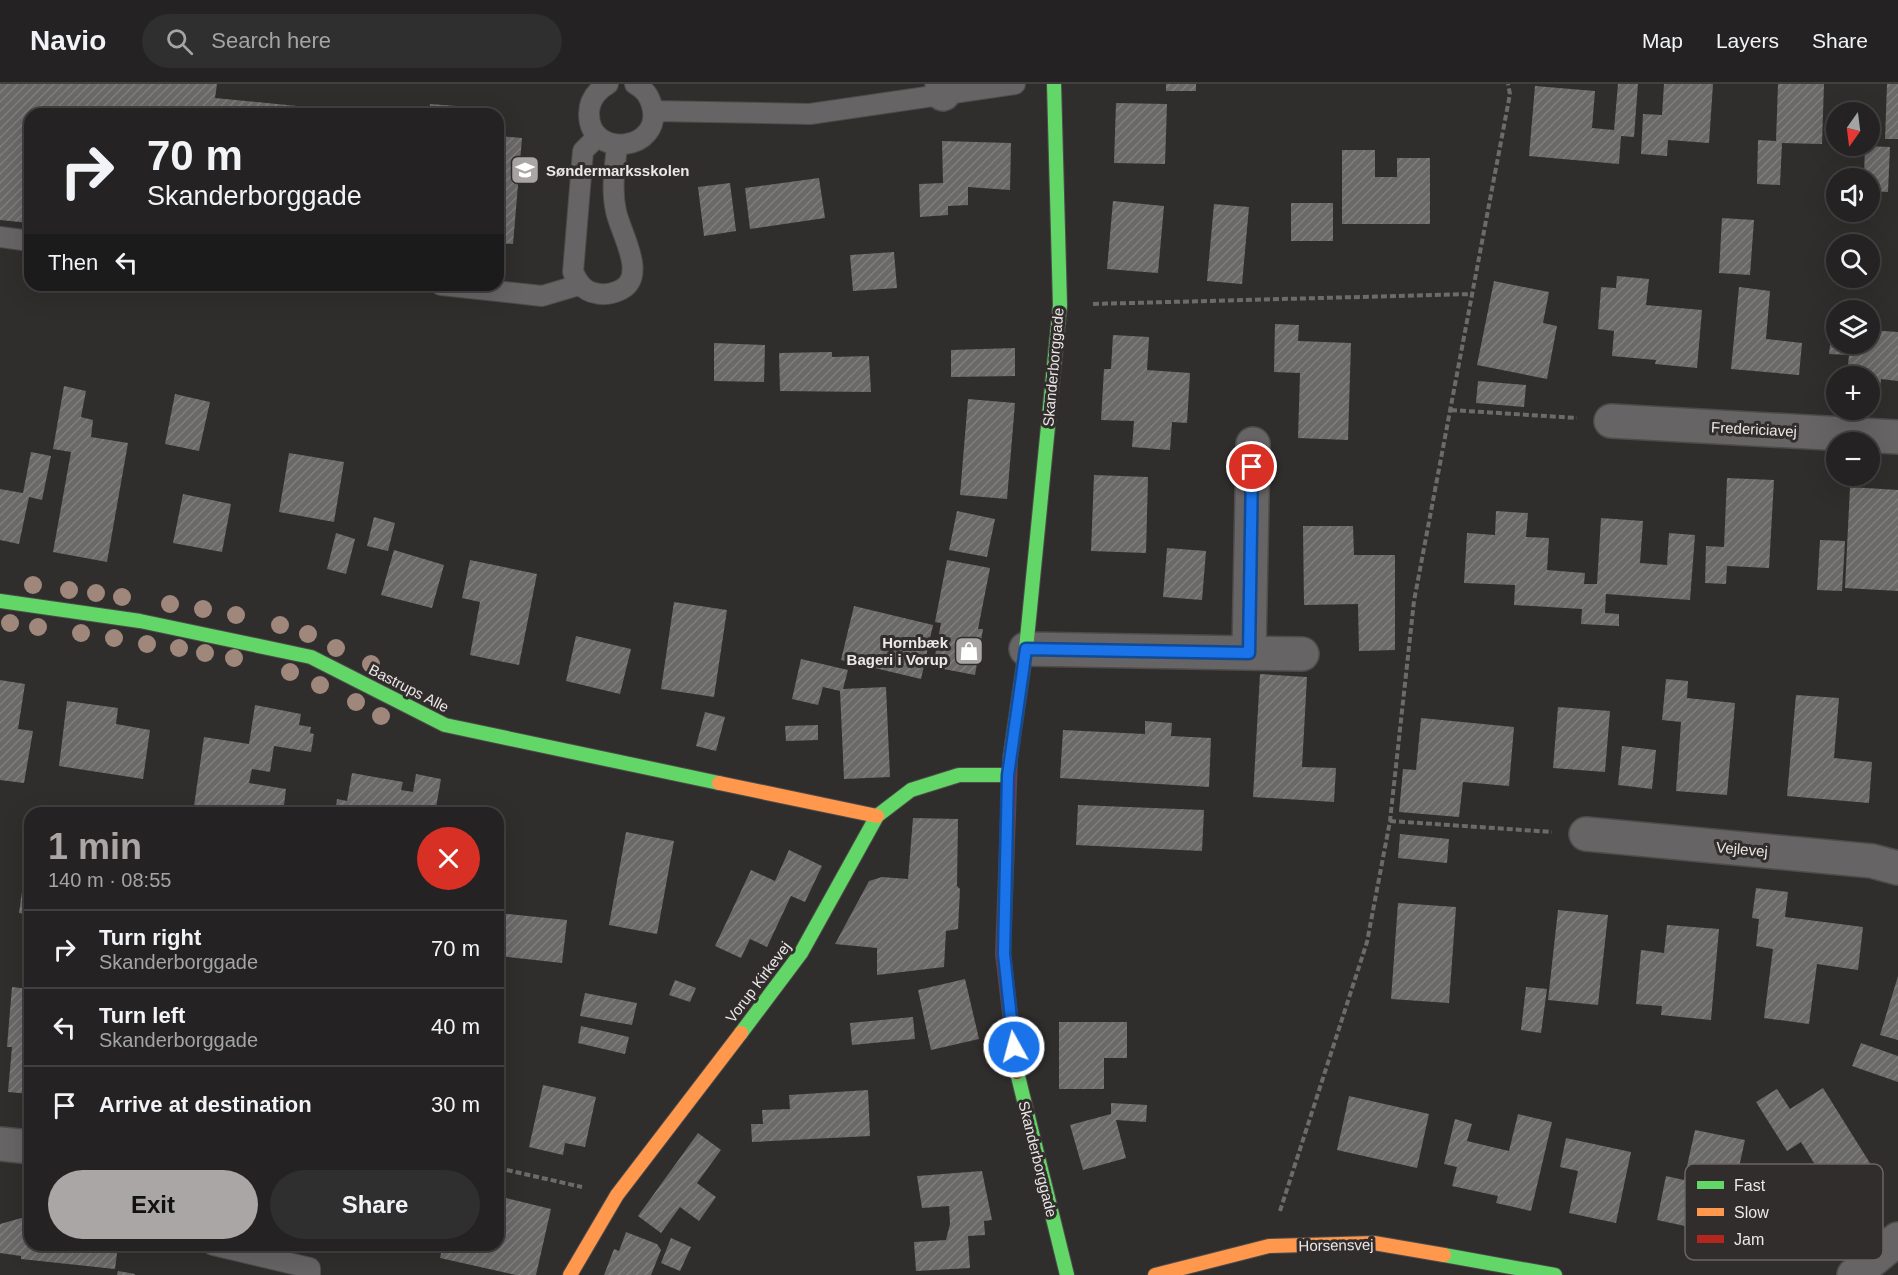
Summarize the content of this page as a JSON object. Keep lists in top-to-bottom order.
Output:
{
  "streets": {
    "street": [
      "Skanderborggade",
      "Fredericiavej",
      "Bastrups Alle",
      "Vejlevej",
      "Vorup Kirkevej",
      "Horsensvej"
    ]
  },
  "crossings": [
    ["Skanderborggade", "Vorup Kirkevej"],
    ["Bastrups Alle", "Vorup Kirkevej"]
  ],
  "places": {
    "school or university": ["Søndermarksskolen"],
    "shop": ["Hornbæk Bageri i Vorup"]
  },
  "legend": ["Fast", "Slow", "Jam"],
  "north": "bottom",
  "page": {
    "header": "Navio",
    "search": "Search here",
    "nav": ["Map", "Layers", "Share"],
    "map_buttons": ["+", "−"],
    "turn": ["70 m", "Skanderborggade"],
    "then": "Then",
    "heading": ["1 min", "140 m · 08:55"],
    "list": [
      {
        "name": "Turn right",
        "note": "Skanderborggade",
        "value": "70 m"
      },
      {
        "name": "Turn left",
        "note": "Skanderborggade",
        "value": "40 m"
      },
      {
        "name": "Arrive at destination",
        "value": "30 m"
      }
    ],
    "buttons": ["Exit", "Share"]
  }
}
